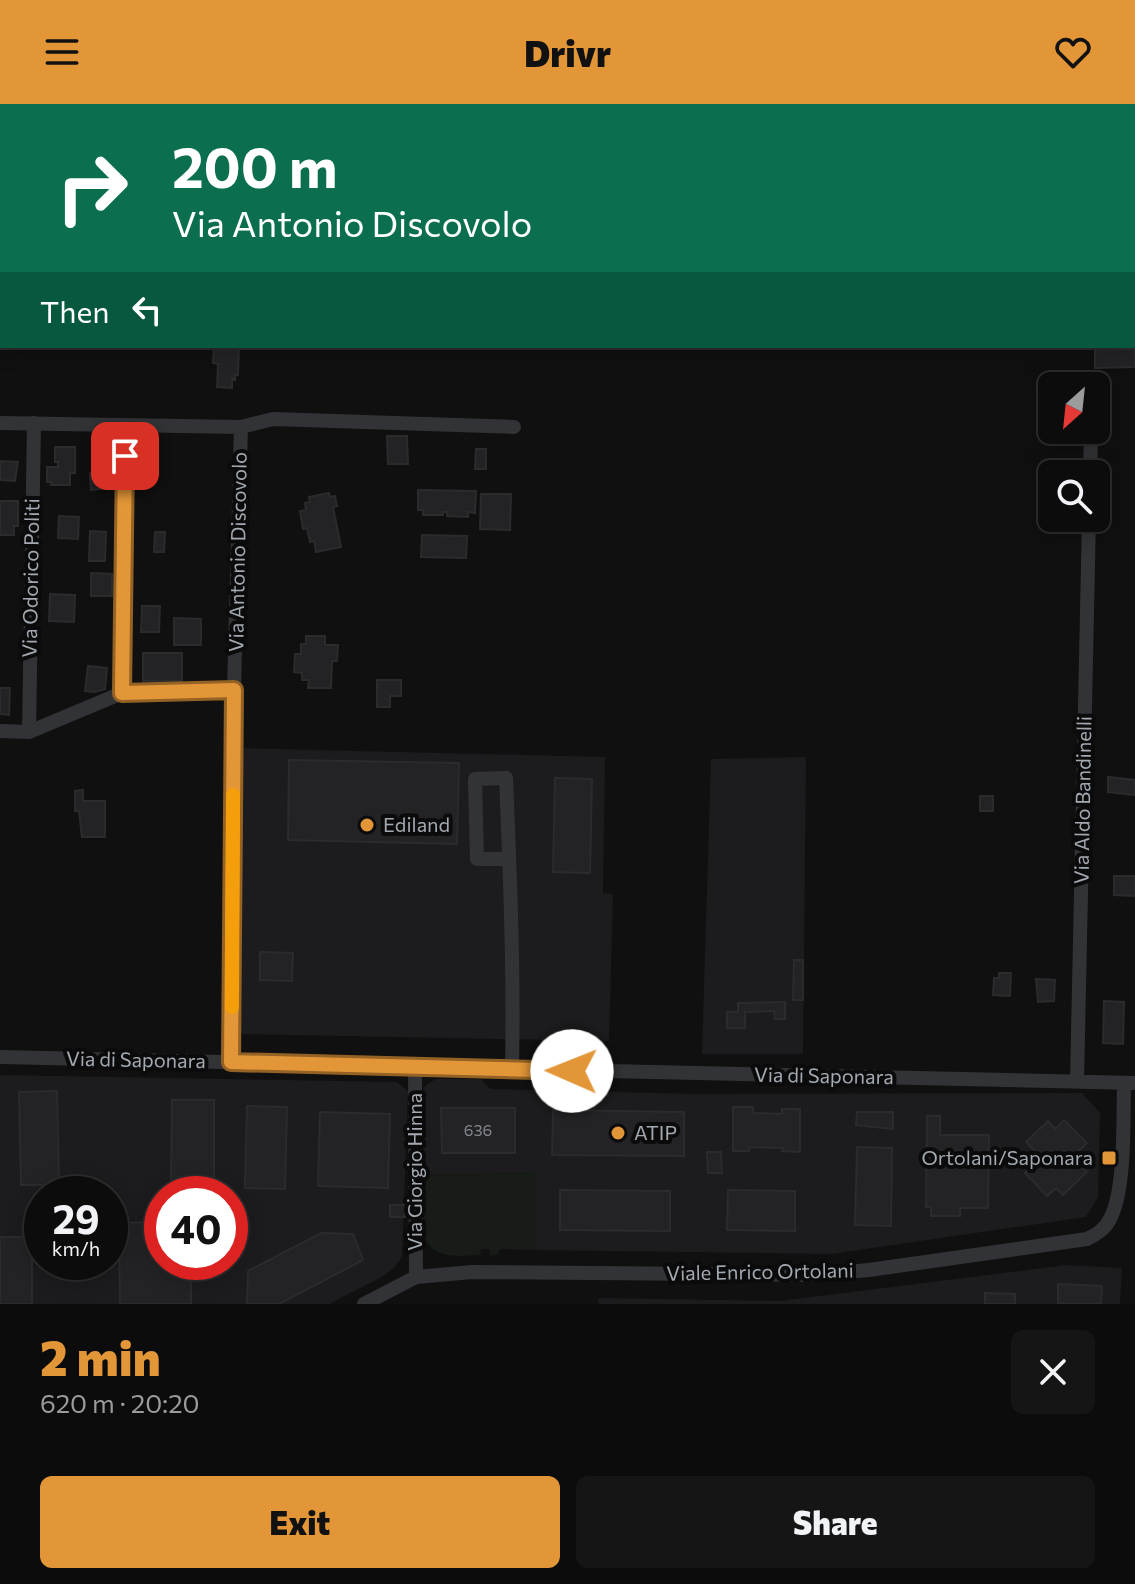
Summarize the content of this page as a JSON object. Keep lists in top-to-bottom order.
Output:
{
  "streets": {
    "street": [
      "Via Antonio Discovolo",
      "Via Odorico Politi",
      "Via Aldo Bandinelli",
      "Via di Saponara",
      "Via Giorgio Hinna",
      "Viale Enrico Ortolani"
    ]
  },
  "crossings": [
    ["Via Antonio Discovolo", "Via di Saponara"],
    ["Via Aldo Bandinelli", "Via di Saponara"],
    ["Via di Saponara", "Via Giorgio Hinna"],
    ["Via di Saponara", "Viale Enrico Ortolani"],
    ["Via Giorgio Hinna", "Viale Enrico Ortolani"]
  ],
  "places": {
    "other": ["Ediland", "ATIP"],
    "transit": ["Ortolani/Saponara"]
  },
  "house_numbers": ["636"],
  "north": "bottom left",
  "page": {
    "header": "Drivr",
    "turn": ["200 m", "Via Antonio Discovolo"],
    "then": "Then",
    "speed": "29 km/h",
    "limit": "40",
    "heading": ["2 min", "620 m · 20:20"],
    "buttons": ["Exit", "Share"]
  }
}
